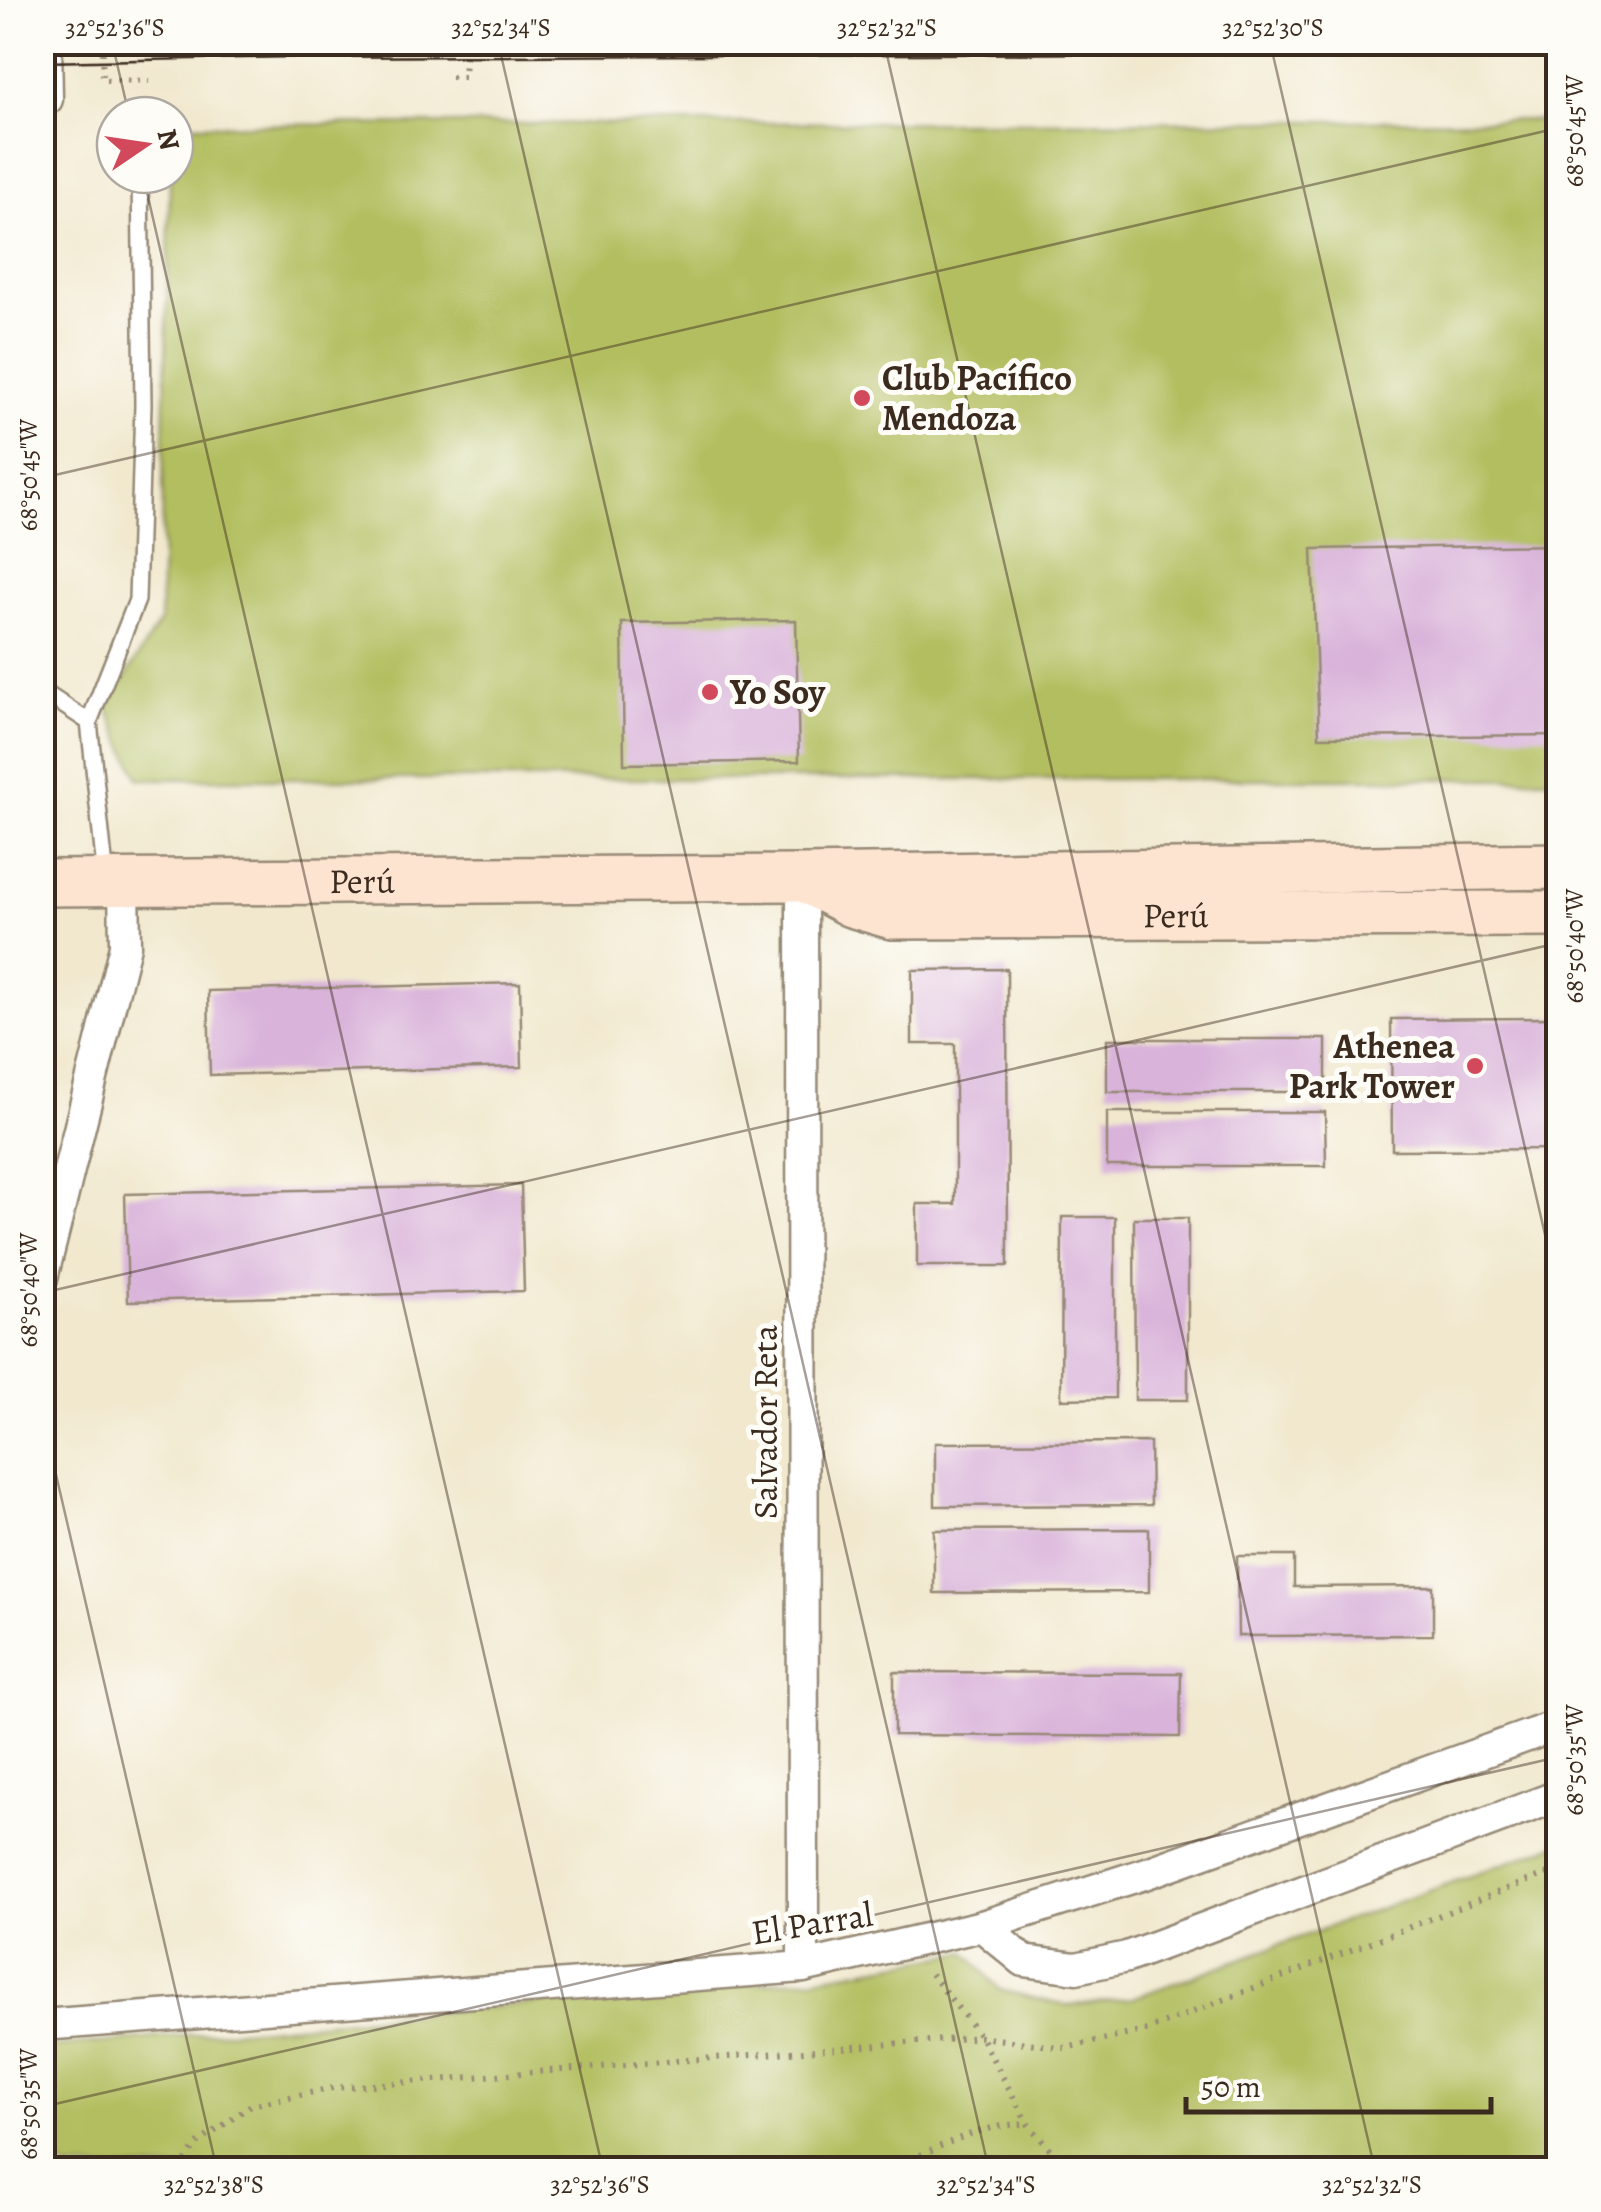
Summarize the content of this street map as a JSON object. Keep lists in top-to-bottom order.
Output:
{
  "streets": {
    "main road": ["Perú"],
    "street": ["Salvador Reta", "El Parral"]
  },
  "crossings": [
    ["Perú", "Salvador Reta"],
    ["Salvador Reta", "El Parral"]
  ],
  "places": ["Club Pacífico Mendoza", "Yo Soy", "Athenea Park Tower"],
  "scale_bar": "50 m",
  "north": "right",
  "coordinates": [
    "32°52'36\"S",
    "32°52'34\"S",
    "32°52'32\"S",
    "32°52'30\"S",
    "68°50'45\"W",
    "68°50'40\"W",
    "68°50'35\"W",
    "32°52'38\"S"
  ]
}
